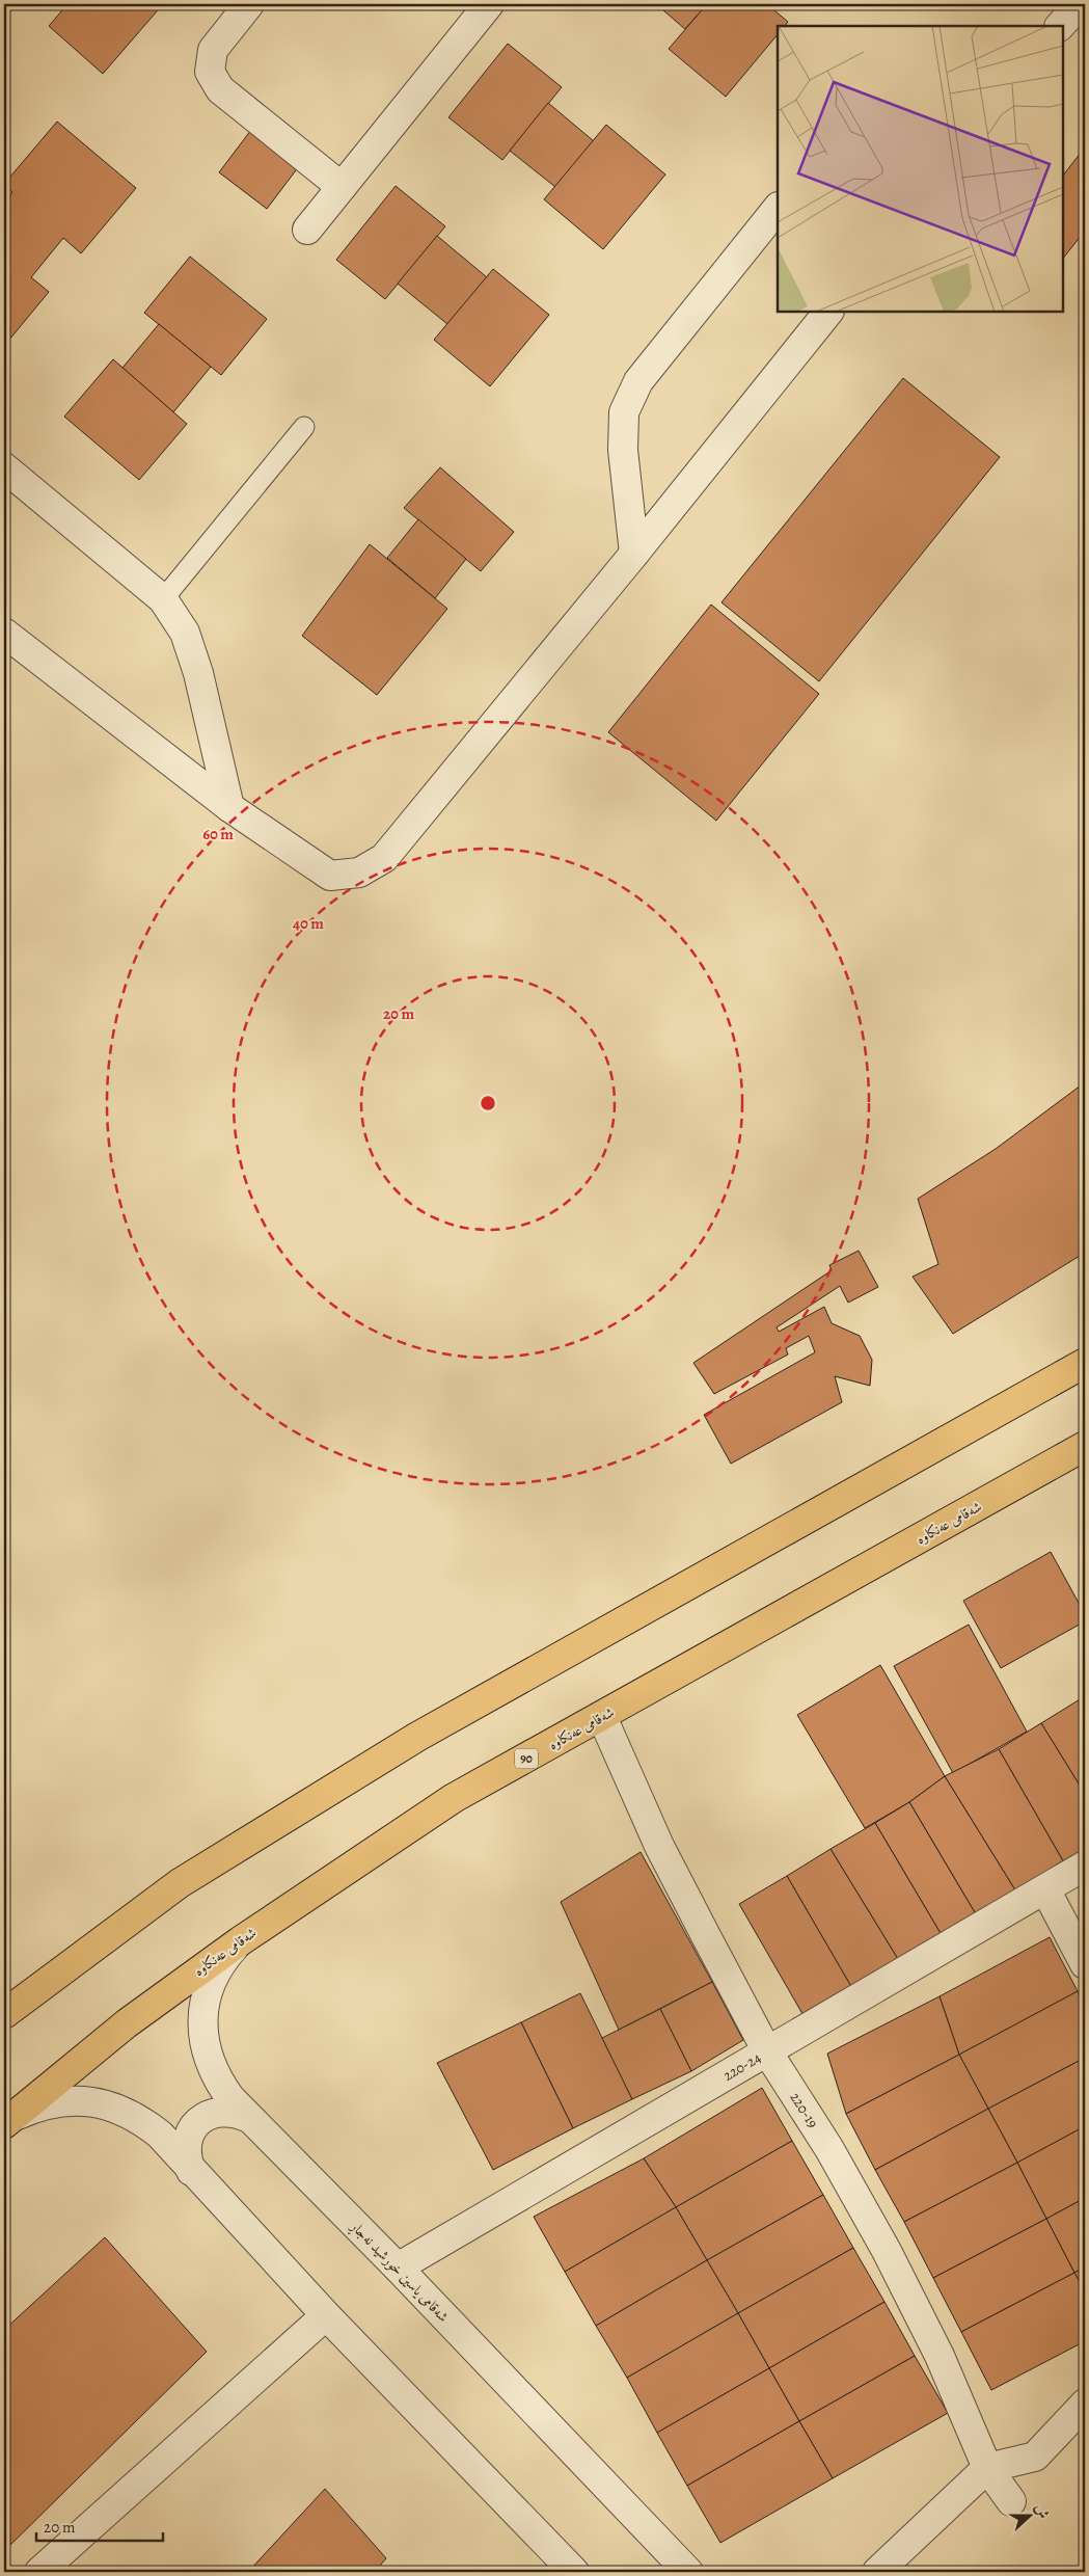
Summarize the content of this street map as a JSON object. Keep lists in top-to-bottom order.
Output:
{
  "streets": {
    "highway": ["شەقامی عەنکاوە", "90"],
    "street": ["220-24", "220-19", "شەقامی یاسین خورشید نەجاڕ"]
  },
  "crossings": [
    ["شەقامی عەنکاوە", "220-19"],
    ["شەقامی عەنکاوە", "شەقامی یاسین خورشید نەجاڕ"],
    ["220-24", "220-19"],
    ["220-24", "شەقامی یاسین خورشید نەجاڕ"]
  ],
  "scale_bar": "20 m",
  "north": "right",
  "rings": ["60 m", "40 m", "20 m"]
}
